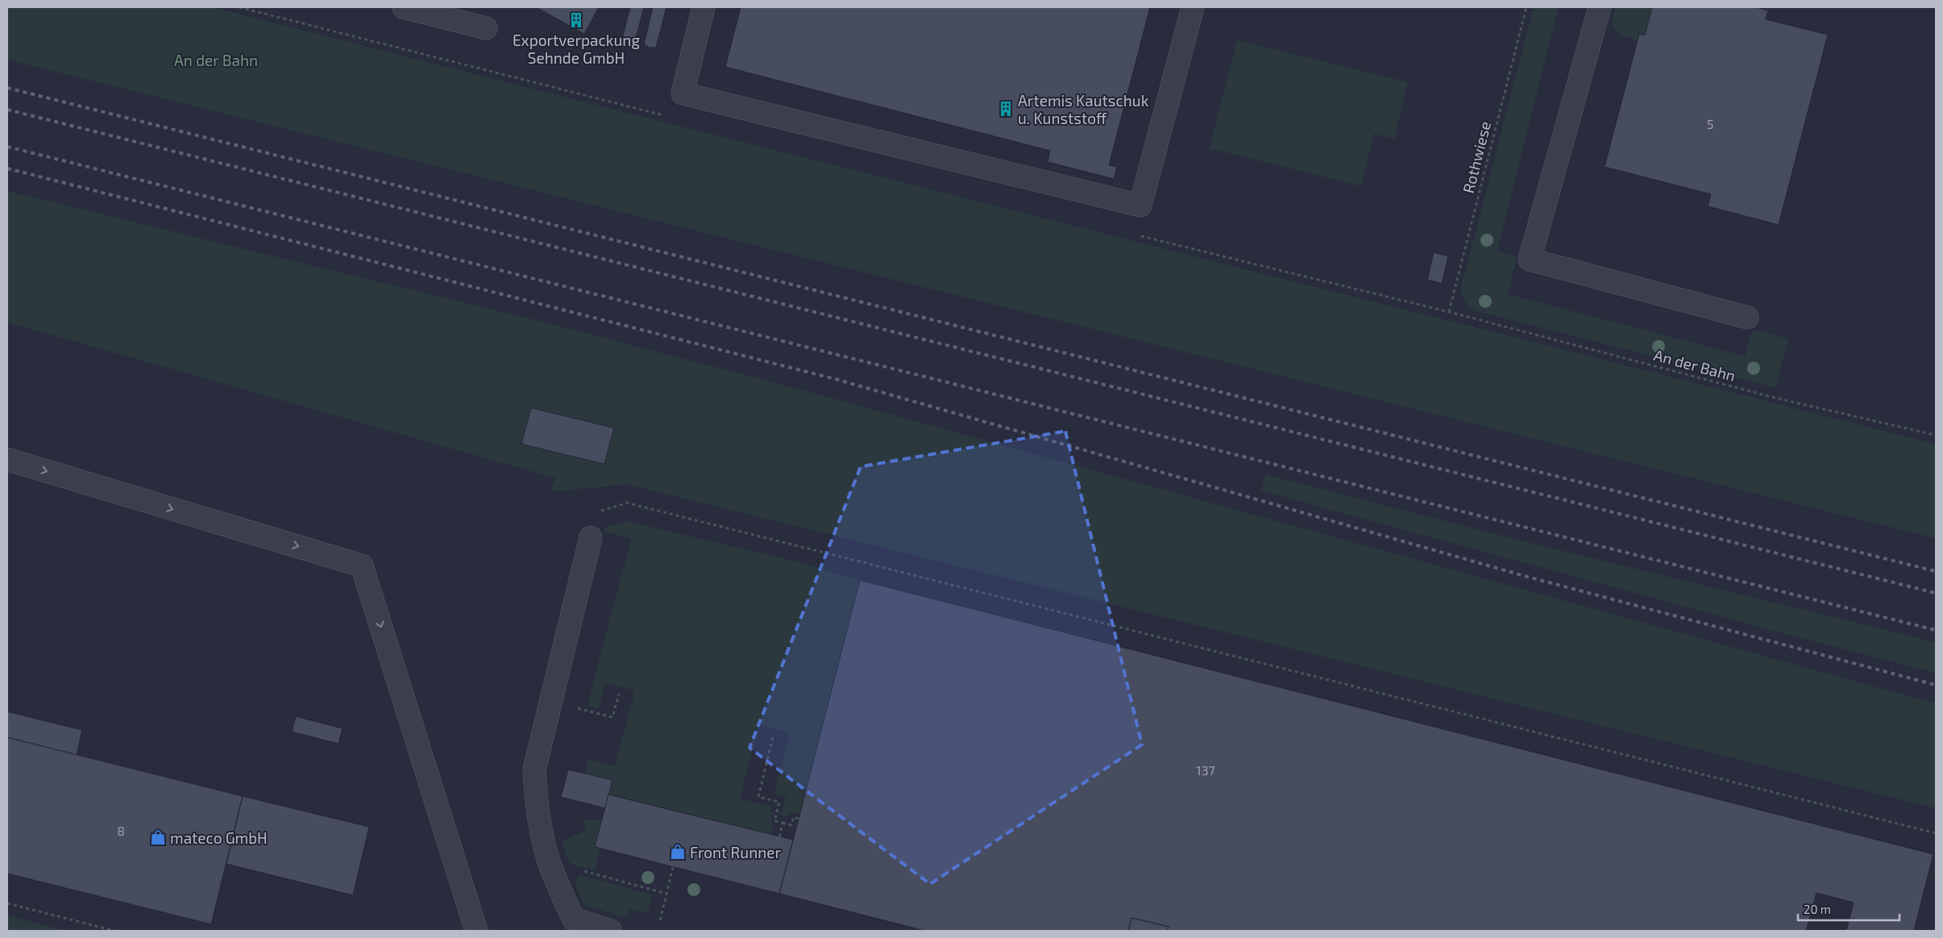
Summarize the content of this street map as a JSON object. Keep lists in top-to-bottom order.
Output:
{
  "streets": {
    "path": ["Rothwiese", "An der Bahn"]
  },
  "crossings": [
    ["Rothwiese", "An der Bahn"]
  ],
  "parks": ["An der Bahn"],
  "places": {
    "building": ["Exportverpackung Sehnde GmbH", "Artemis Kautschuk u. Kunststoff"],
    "shop": ["mateco GmbH", "Front Runner"]
  },
  "house_numbers": ["5", "137", "8"],
  "scale_bar": "20 m"
}
